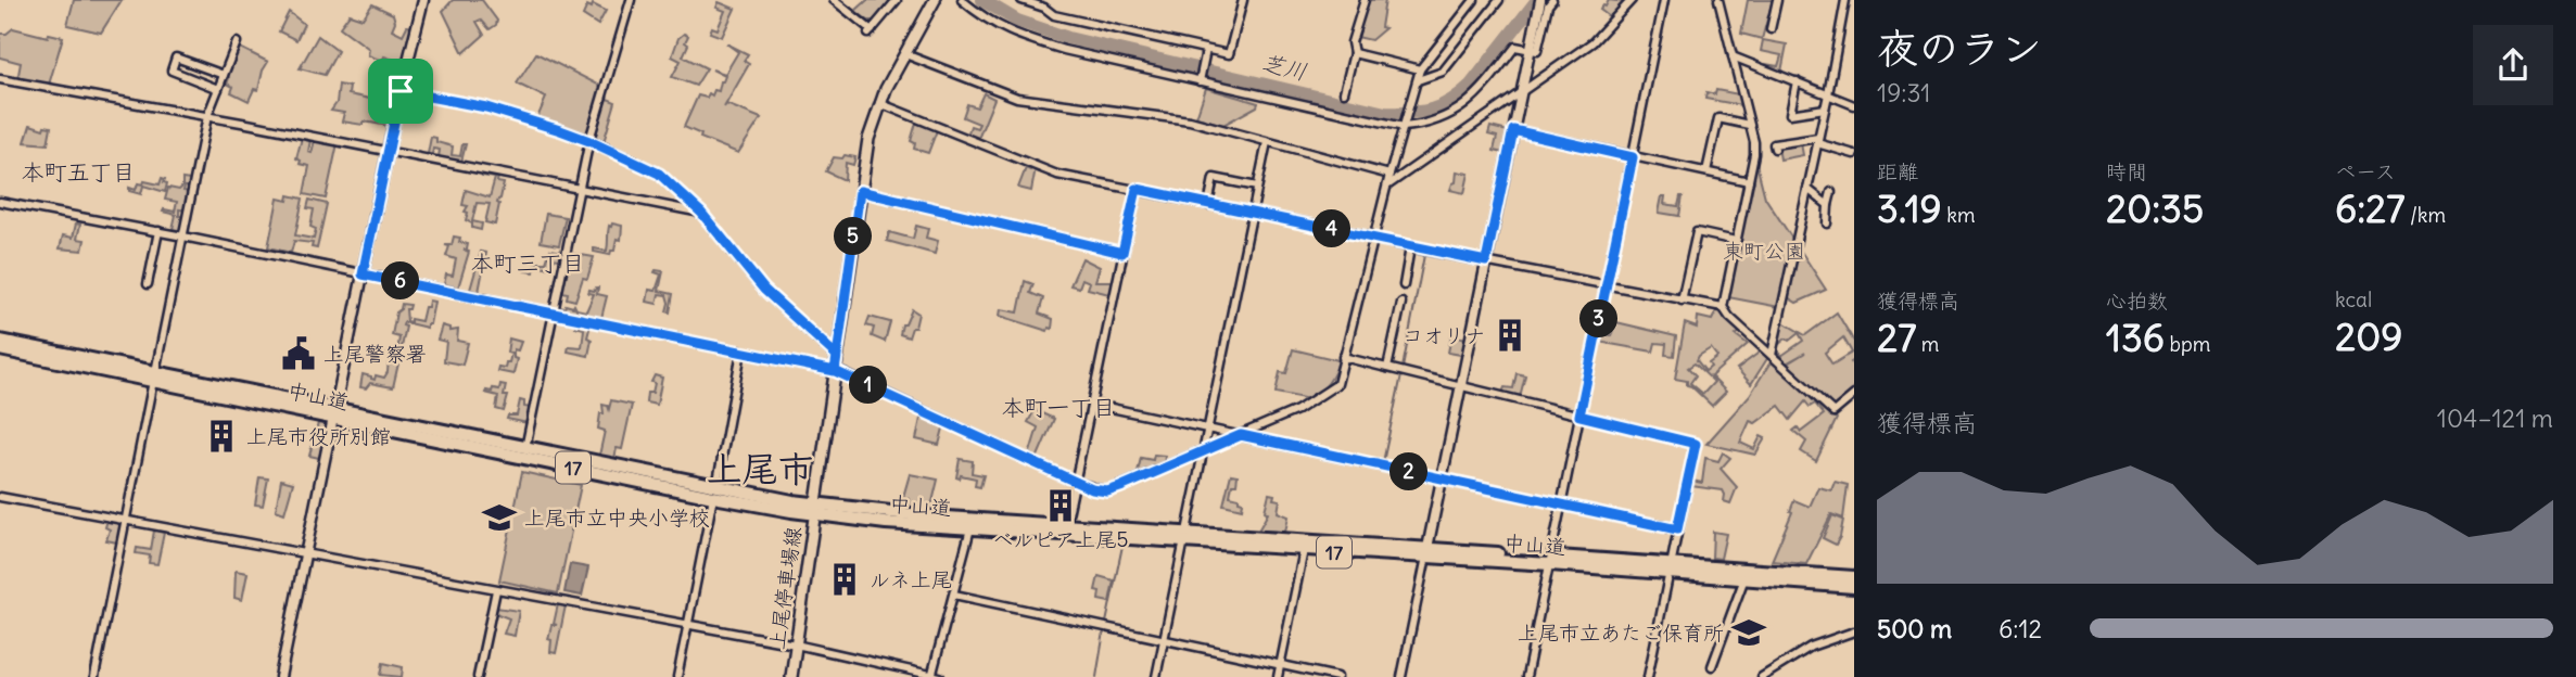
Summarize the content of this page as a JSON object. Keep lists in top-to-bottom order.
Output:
{
  "streets": {
    "highway": ["中山道", "17"],
    "main road": ["上尾停車場線"]
  },
  "crossings": [
    ["中山道", "上尾停車場線"]
  ],
  "districts": [
    "本町五丁目",
    "本町三丁目",
    "本町一丁目",
    "上尾市"
  ],
  "water": ["芝川"],
  "parks": ["東町公園"],
  "places": {
    "building": [
      "コオリナ",
      "上尾市役所別館",
      "ベルピア上尾5",
      "ルネ上尾"
    ],
    "public building": ["上尾警察署"],
    "school or university": ["上尾市立中央小学校", "上尾市立あたご保育所"]
  },
  "page": {
    "heading": ["夜のラン", "19:31"],
    "stats": [
      ["距離", "3.19 km"],
      ["時間", "20:35"],
      ["ペース", "6:27 /km"],
      ["獲得標高", "27 m"],
      ["心拍数", "136 bpm"],
      ["kcal", "209"]
    ],
    "pins": [
      "4",
      "5",
      "6",
      "3",
      "1",
      "2"
    ],
    "chart": ["獲得標高", "104–121 m"],
    "list": [
      {
        "name": "500 m",
        "note": "6:12"
      }
    ]
  }
}
